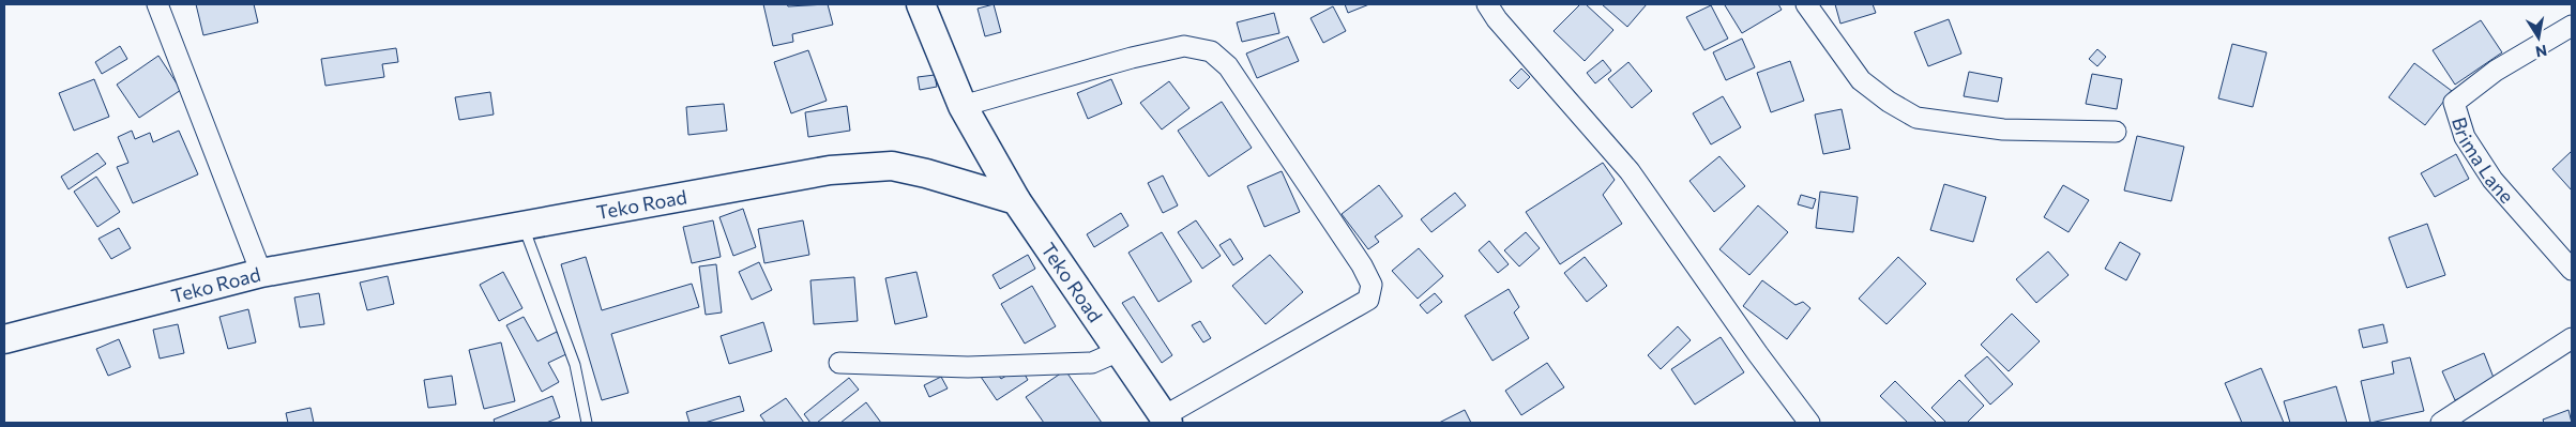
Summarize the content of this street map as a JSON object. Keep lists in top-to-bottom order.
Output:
{
  "streets": {
    "street": ["Brima Lane", "Teko Road"]
  },
  "north": "bottom"
}
